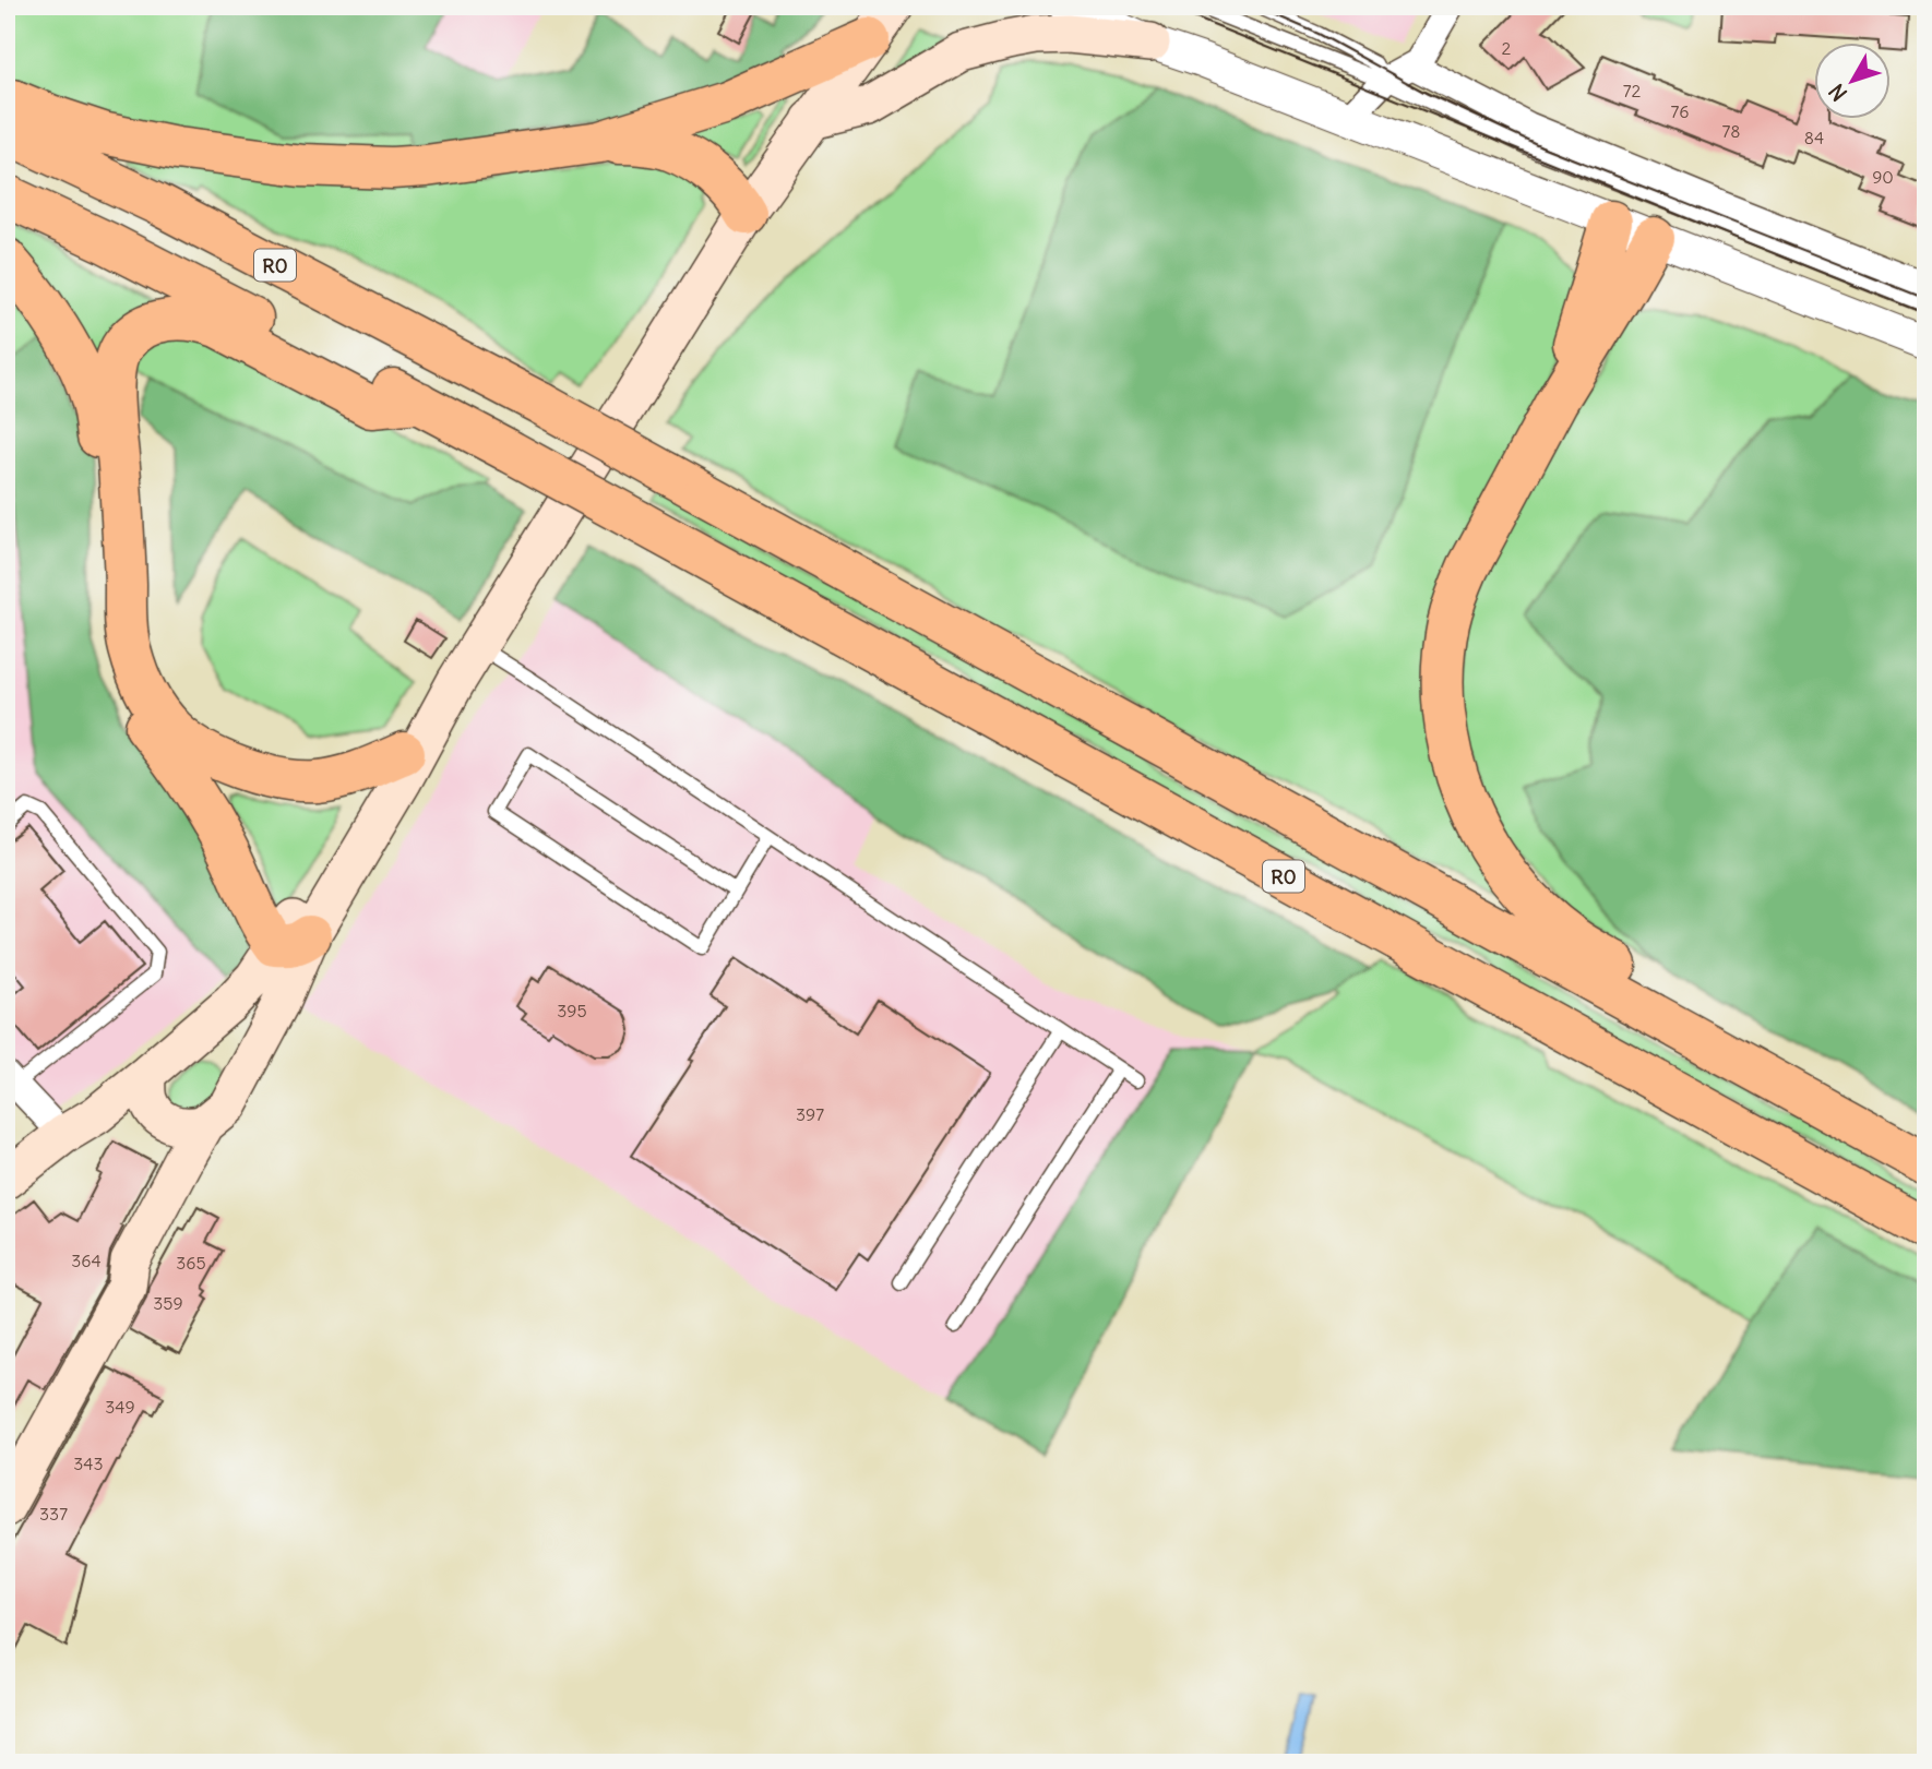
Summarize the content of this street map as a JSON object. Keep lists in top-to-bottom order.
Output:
{
  "streets": {
    "highway": ["R0"]
  },
  "house_numbers": [
    "2",
    "72",
    "76",
    "78",
    "84",
    "90",
    "395",
    "397",
    "364",
    "365",
    "359",
    "349",
    "343",
    "337"
  ],
  "north": "bottom left"
}
